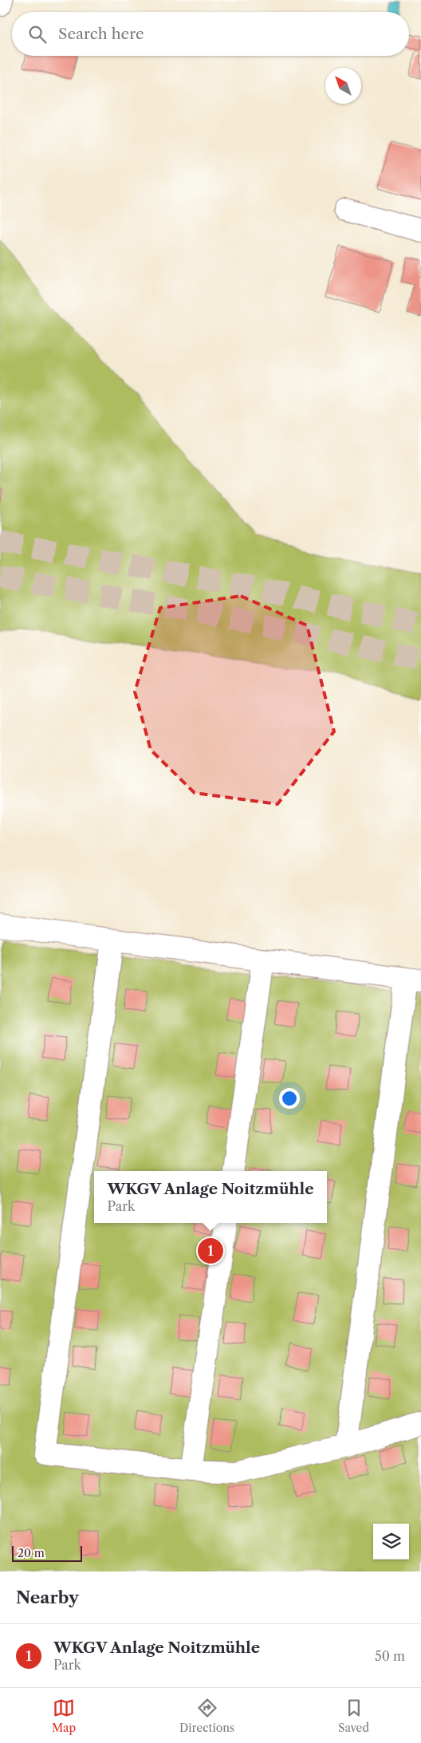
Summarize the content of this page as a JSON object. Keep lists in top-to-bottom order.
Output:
{
  "scale_bar": "20 m",
  "north": "top left",
  "page": {
    "search": "Search here",
    "popup": ["WKGV Anlage Noitzmühle", "Park"],
    "pins": "1",
    "scale": "20 m",
    "heading": "Nearby",
    "list": [
      {
        "mark": "1",
        "name": "WKGV Anlage Noitzmühle",
        "note": "Park",
        "value": "50 m"
      }
    ],
    "nav": ["Map", "Directions", "Saved"]
  }
}
